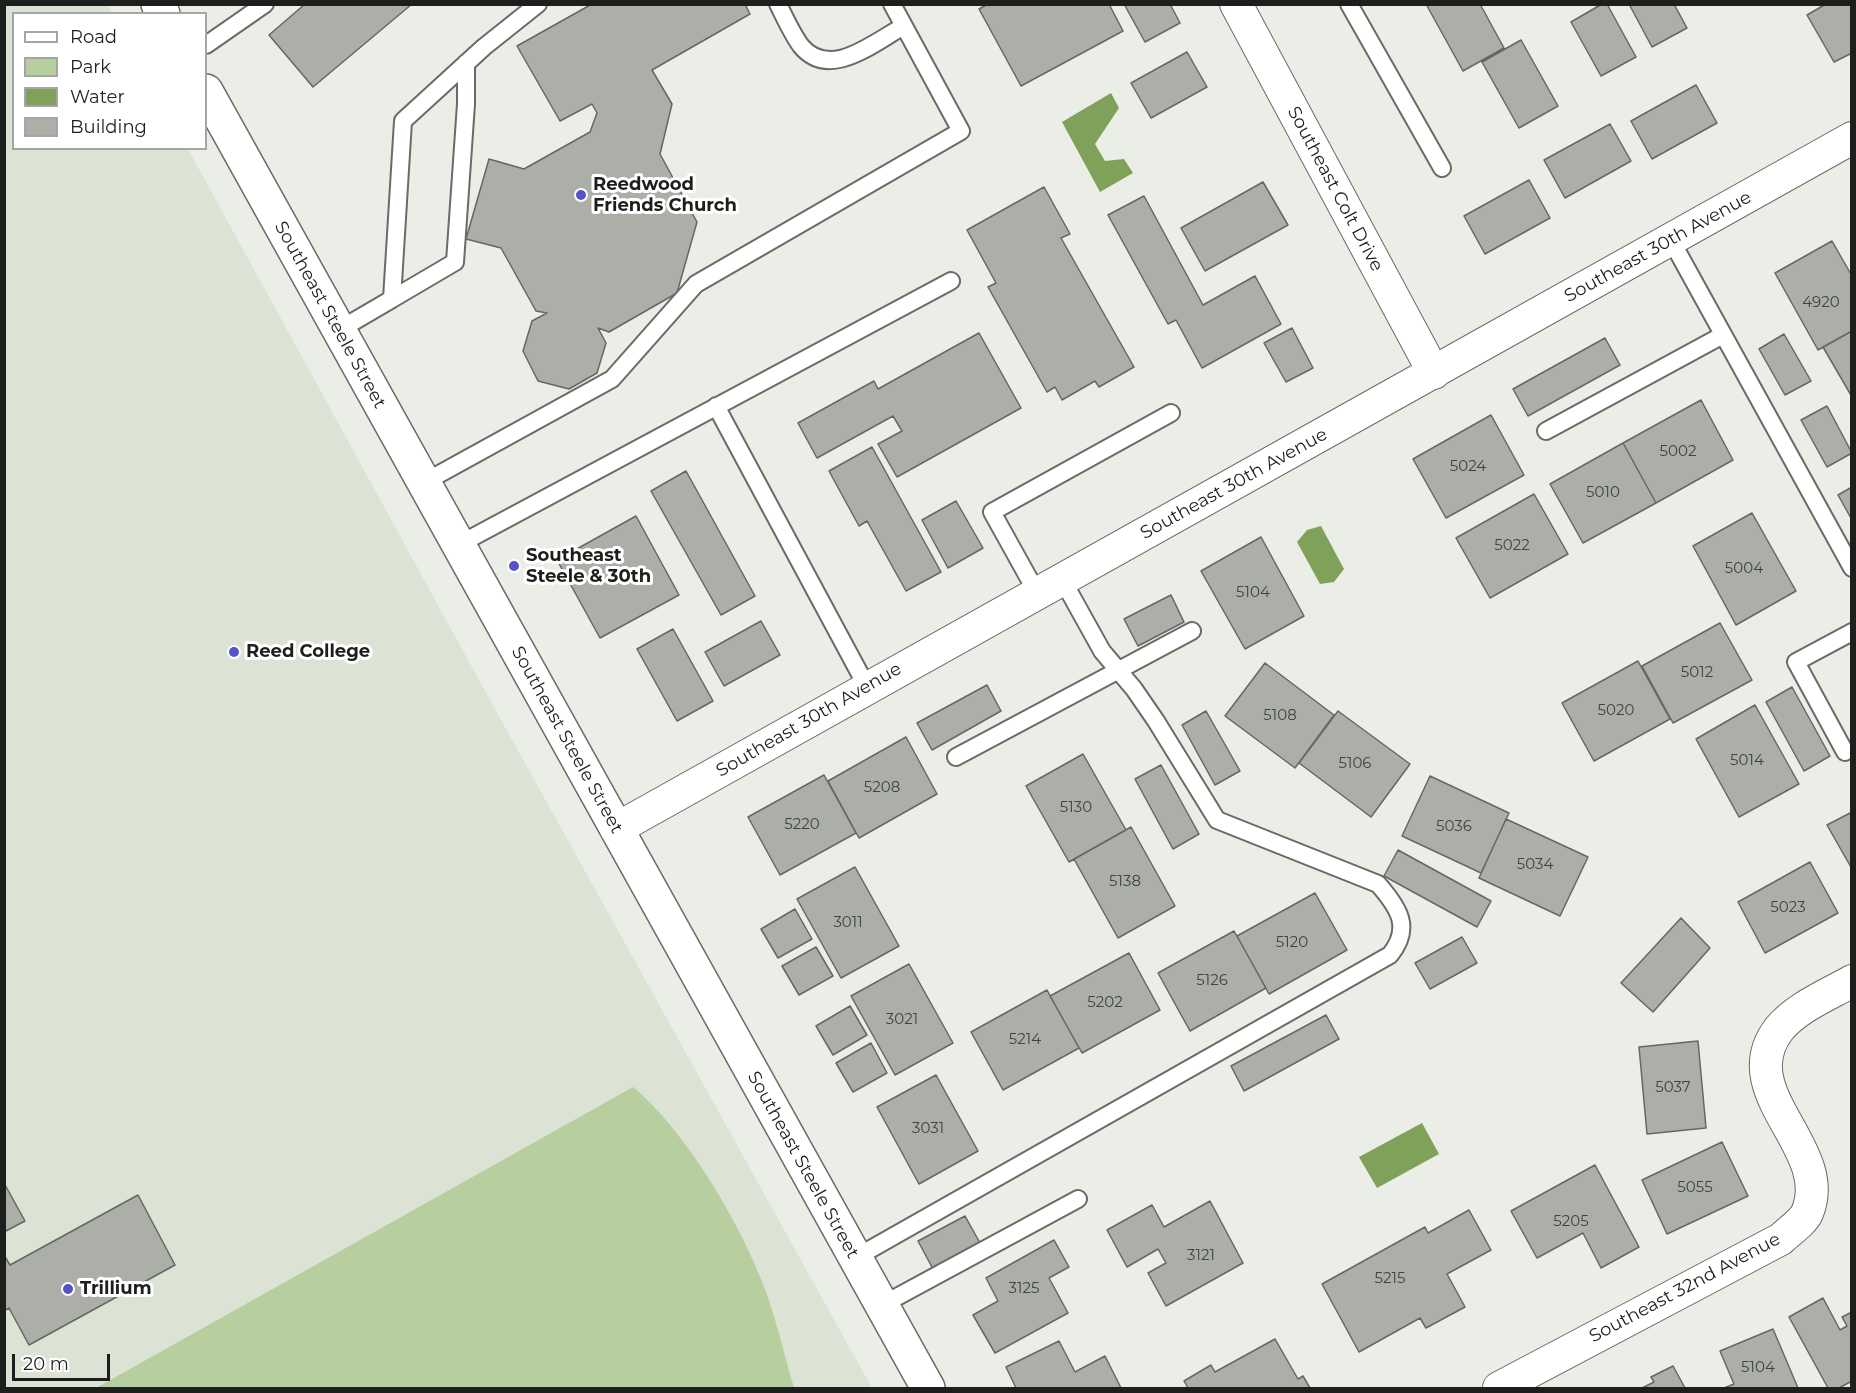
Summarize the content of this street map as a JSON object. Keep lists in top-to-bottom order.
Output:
{
  "streets": {
    "street": [
      "Southeast Colt Drive",
      "Southeast 30th Avenue",
      "Southeast Steele Street",
      "Southeast 32nd Avenue"
    ]
  },
  "crossings": [
    ["Southeast Colt Drive", "Southeast 30th Avenue"],
    ["Southeast 30th Avenue", "Southeast Steele Street"]
  ],
  "places": [
    "Reedwood Friends Church",
    "Southeast Steele & 30th",
    "Reed College",
    "Trillium"
  ],
  "house_numbers": [
    "4920",
    "5002",
    "5024",
    "5010",
    "5022",
    "5004",
    "5104",
    "5012",
    "5020",
    "5108",
    "5014",
    "5106",
    "5208",
    "5130",
    "5220",
    "5036",
    "5034",
    "5138",
    "5023",
    "3011",
    "5120",
    "5126",
    "5202",
    "3021",
    "5214",
    "5037",
    "3031",
    "5055",
    "5205",
    "3121",
    "5215",
    "3125",
    "5104"
  ],
  "legend": [
    "Road",
    "Park",
    "Water",
    "Building"
  ],
  "scale_bar": "20 m"
}
